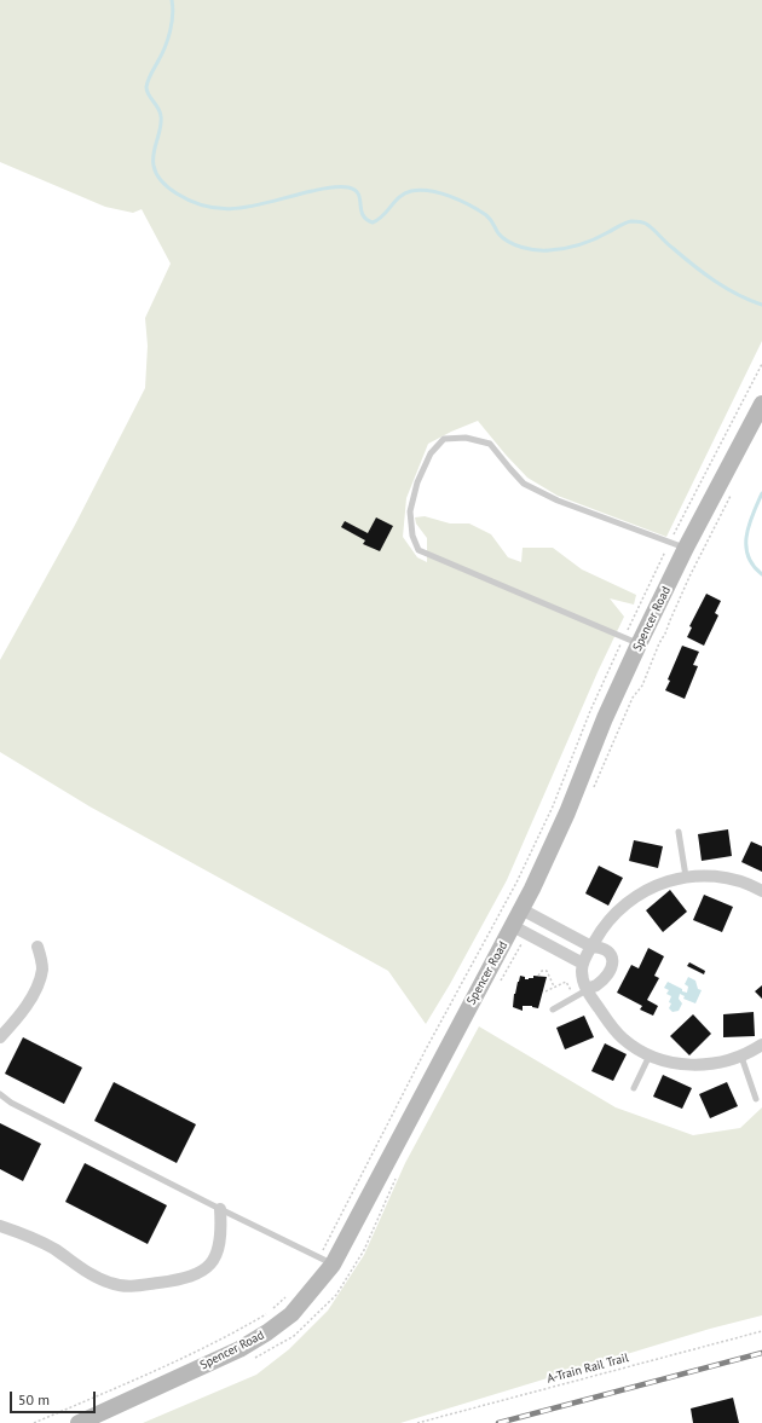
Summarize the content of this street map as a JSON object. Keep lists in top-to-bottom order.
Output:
{
  "streets": {
    "street": ["Spencer Road"],
    "path": ["A-Train Rail Trail"]
  },
  "scale_bar": "50 m"
}
